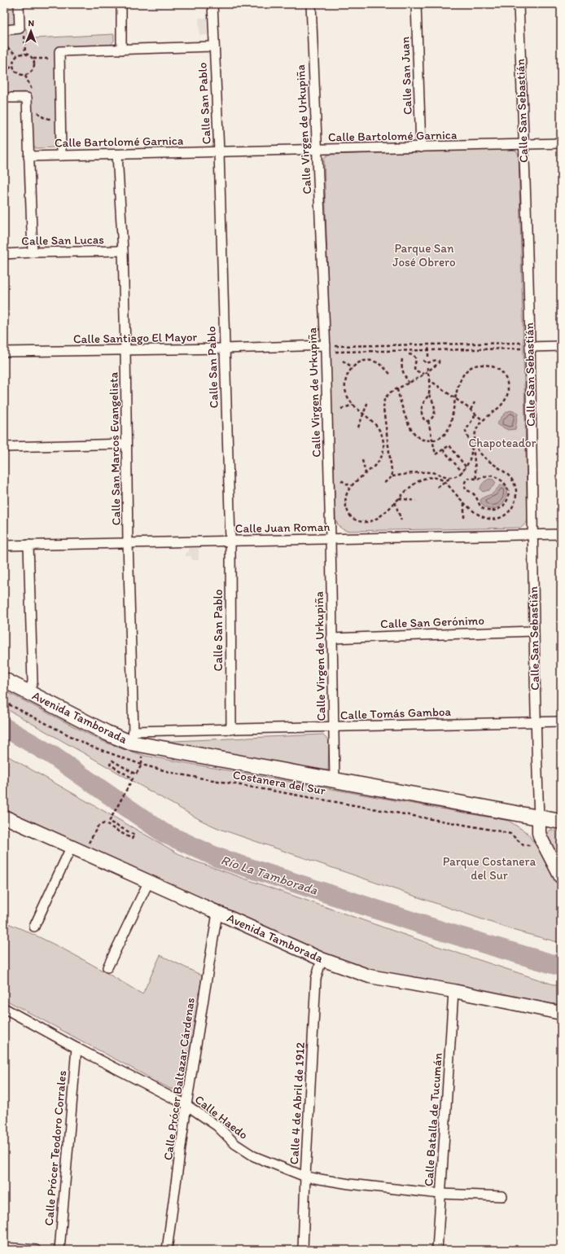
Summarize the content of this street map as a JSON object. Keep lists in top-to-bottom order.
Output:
{
  "streets": {
    "main road": ["Calle San Sebastián", "Avenida Tamborada"],
    "street": [
      "Calle San Juan",
      "Calle San Pablo",
      "Calle Virgen de Urkupiña",
      "Calle Bartolomé Garnica",
      "Calle San Lucas",
      "Calle Santiago El Mayor",
      "Calle San Marcos Evangelista",
      "Calle Juan Roman",
      "Calle San Gerónimo",
      "Calle Tomás Gamboa",
      "Calle Prócer Baltazar Cárdenas",
      "Calle 4 de Abril de 1912",
      "Calle Haedo",
      "Calle Batalla de Tucumán",
      "Calle Prócer Teodoro Corrales"
    ],
    "path": ["Costanera del Sur"]
  },
  "crossings": [
    ["Calle San Juan", "Calle Bartolomé Garnica"],
    ["Calle San Pablo", "Calle Bartolomé Garnica"],
    ["Calle San Pablo", "Calle Santiago El Mayor"],
    ["Calle San Pablo", "Calle Juan Roman"],
    ["Calle San Pablo", "Calle Tomás Gamboa"],
    ["Calle San Sebastián", "Calle Bartolomé Garnica"],
    ["Calle San Sebastián", "Calle Juan Roman"],
    ["Calle San Sebastián", "Calle San Gerónimo"],
    ["Calle San Sebastián", "Calle Tomás Gamboa"],
    ["Calle San Sebastián", "Avenida Tamborada"],
    ["Calle San Sebastián", "Costanera del Sur"],
    ["Calle Virgen de Urkupiña", "Calle Bartolomé Garnica"],
    ["Calle Virgen de Urkupiña", "Calle Santiago El Mayor"],
    ["Calle Virgen de Urkupiña", "Calle Juan Roman"],
    ["Calle Virgen de Urkupiña", "Calle San Gerónimo"],
    ["Calle Virgen de Urkupiña", "Calle Tomás Gamboa"],
    ["Calle Virgen de Urkupiña", "Avenida Tamborada"],
    ["Calle Bartolomé Garnica", "Calle San Marcos Evangelista"],
    ["Calle San Lucas", "Calle San Marcos Evangelista"],
    ["Calle Santiago El Mayor", "Calle San Marcos Evangelista"],
    ["Calle San Marcos Evangelista", "Calle Juan Roman"],
    ["Calle San Marcos Evangelista", "Calle Tomás Gamboa"],
    ["Calle San Marcos Evangelista", "Avenida Tamborada"],
    ["Calle Tomás Gamboa", "Avenida Tamborada"],
    ["Avenida Tamborada", "Calle Prócer Baltazar Cárdenas"],
    ["Avenida Tamborada", "Calle 4 de Abril de 1912"],
    ["Avenida Tamborada", "Calle Batalla de Tucumán"],
    ["Calle Prócer Baltazar Cárdenas", "Calle Haedo"],
    ["Calle 4 de Abril de 1912", "Calle Haedo"],
    ["Calle Haedo", "Calle Batalla de Tucumán"],
    ["Calle Haedo", "Calle Prócer Teodoro Corrales"]
  ],
  "water": ["Río La Tamborada"],
  "parks": ["Parque San José Obrero", "Chapoteador", "Parque Costanera del Sur"],
  "north": "top"
}
